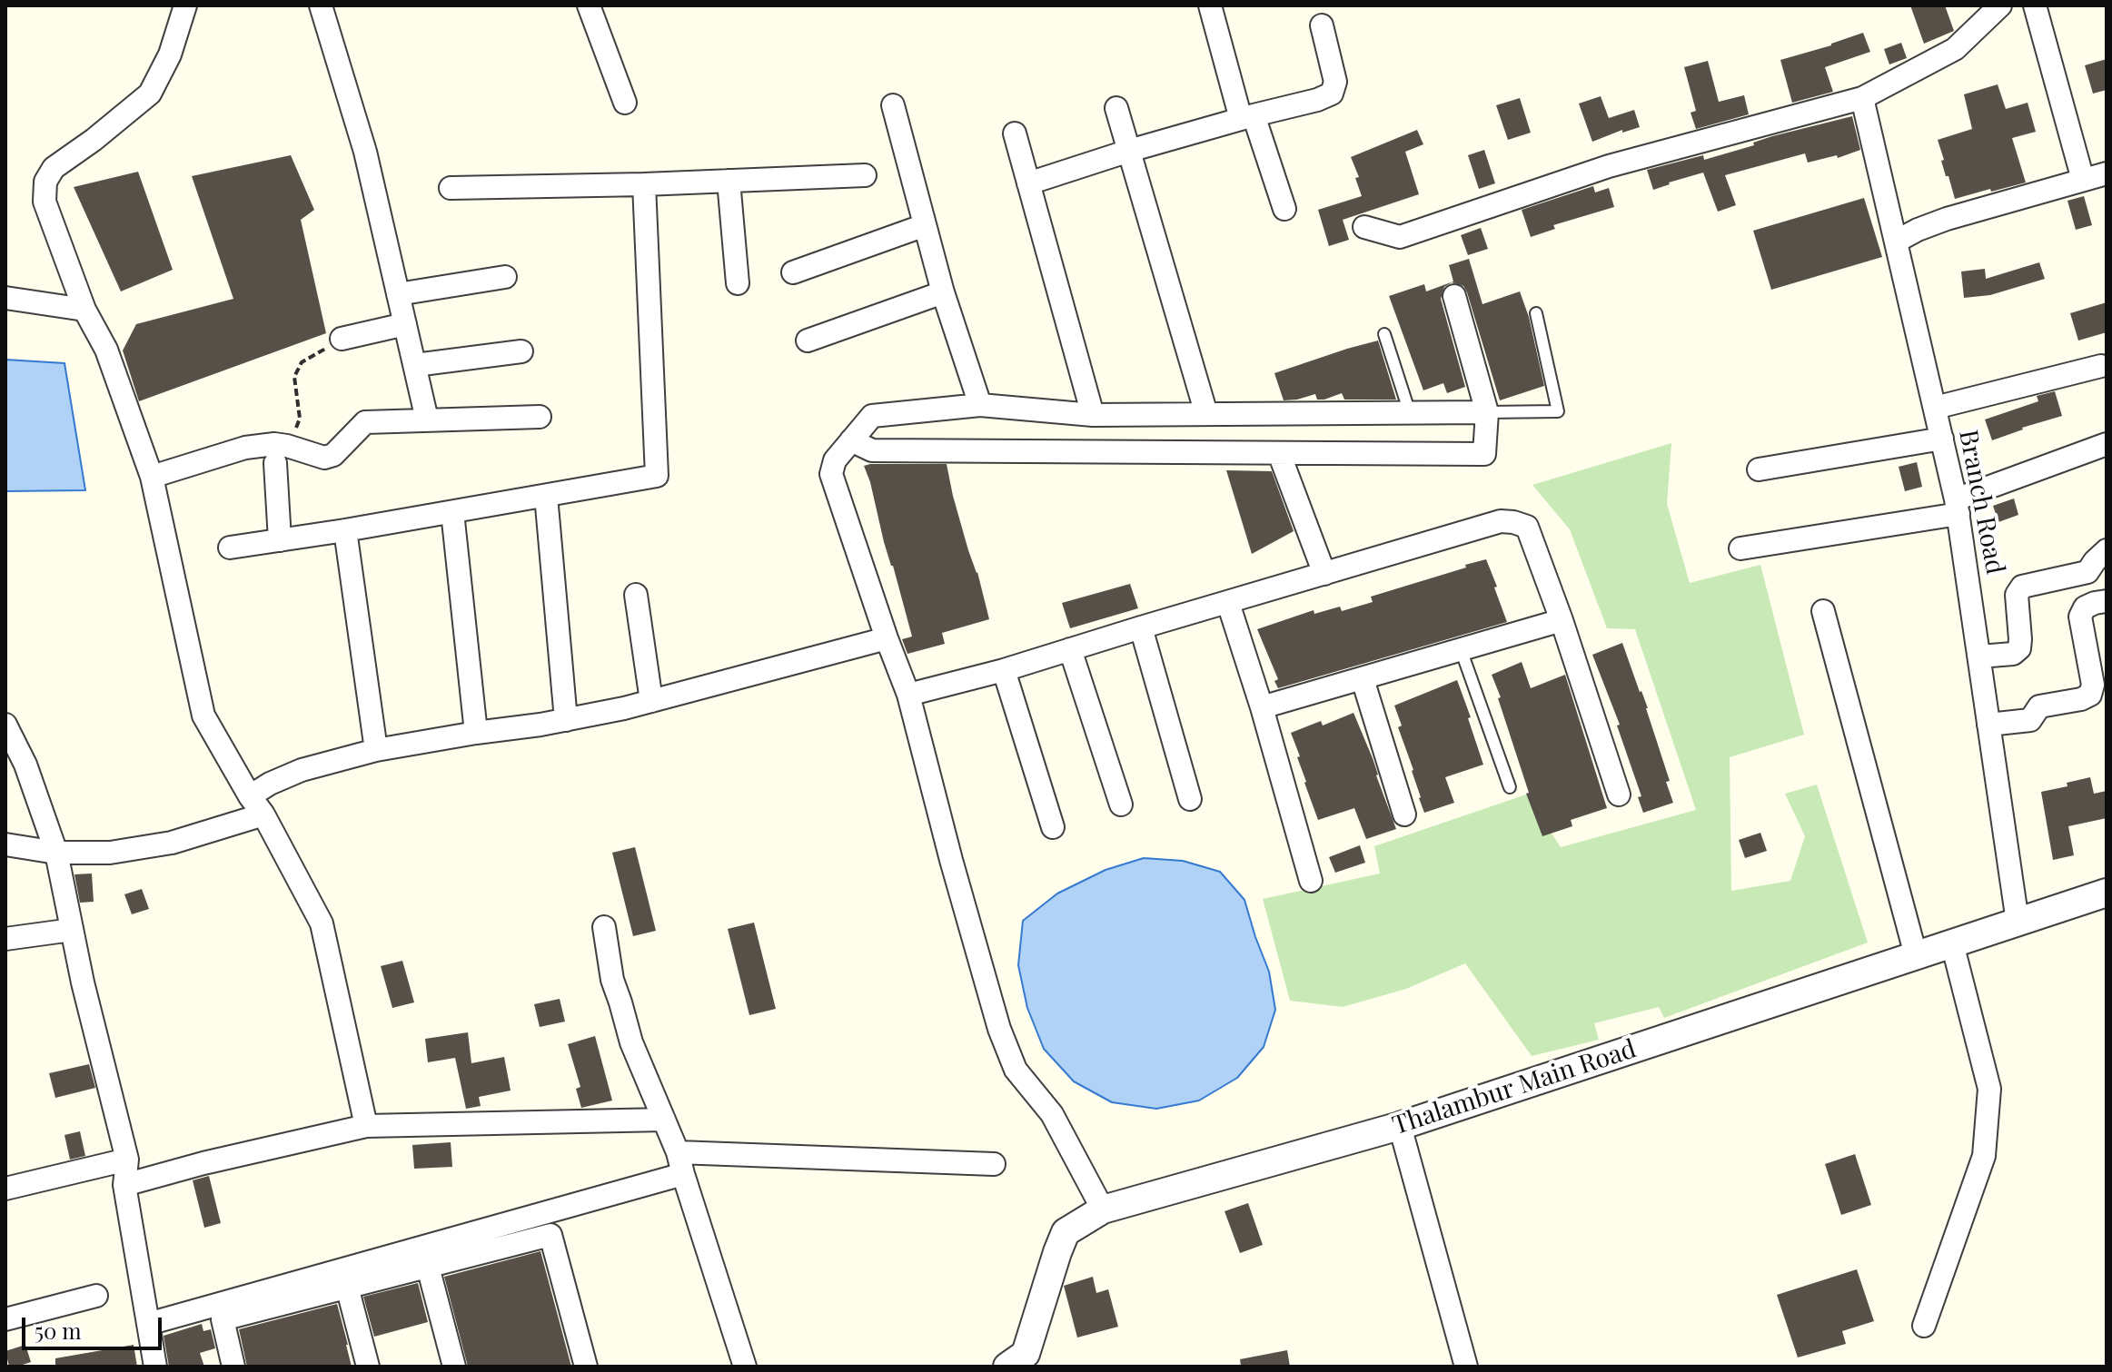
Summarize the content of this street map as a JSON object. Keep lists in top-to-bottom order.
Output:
{
  "streets": {
    "street": ["Branch Road", "Thalambur Main Road"]
  },
  "crossings": [
    ["Branch Road", "Thalambur Main Road"]
  ],
  "scale_bar": "50 m"
}
